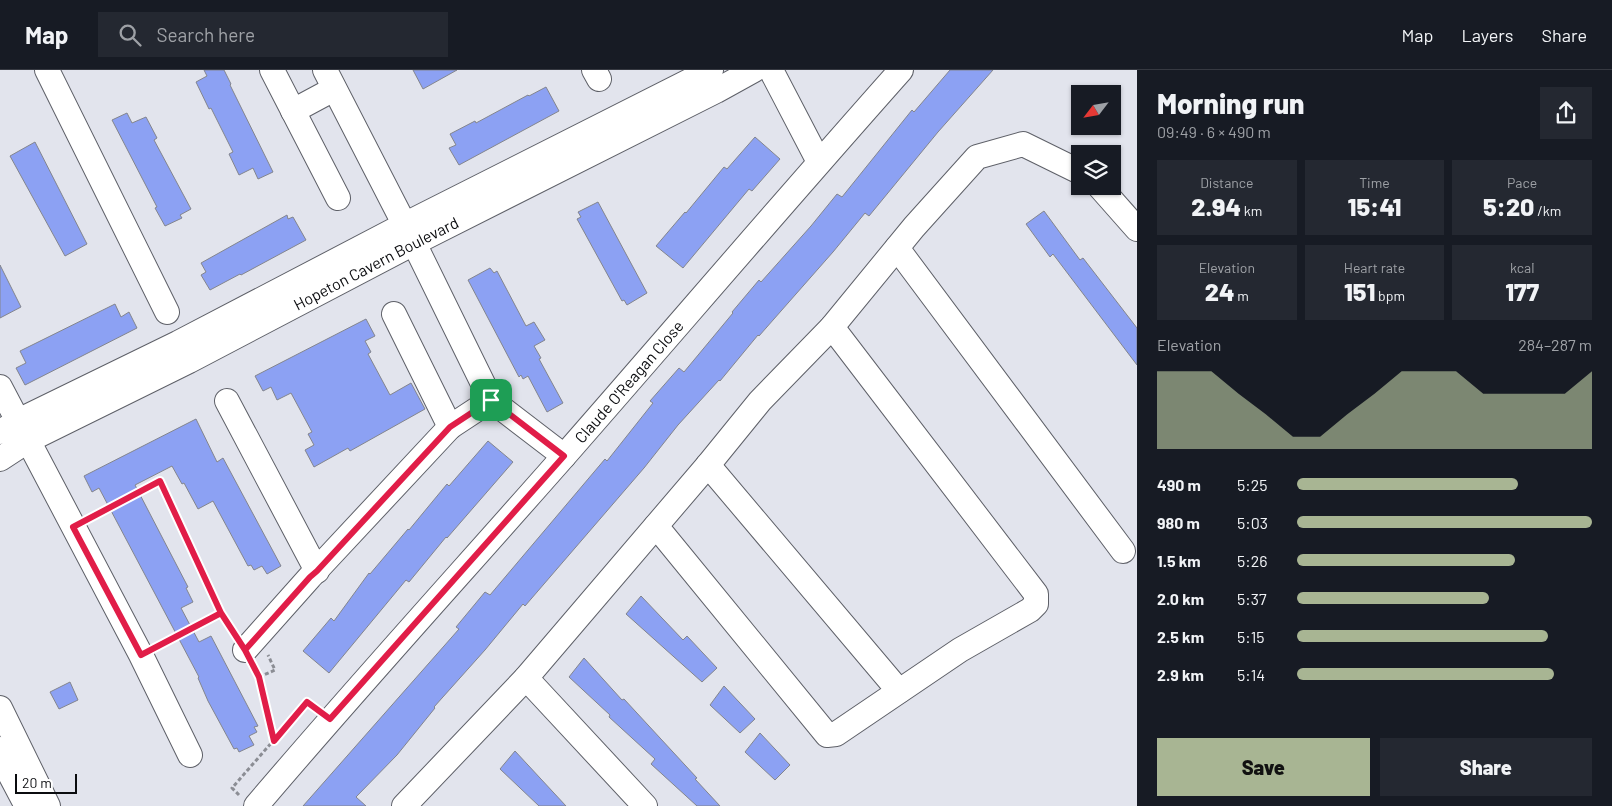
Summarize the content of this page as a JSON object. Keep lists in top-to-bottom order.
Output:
{
  "streets": {
    "street": ["Hopeton Cavern Boulevard", "Claude O'Reagan Close"]
  },
  "scale_bar": "20 m",
  "north": "bottom left",
  "page": {
    "header": "Map",
    "search": "Search here",
    "nav": ["Map", "Layers", "Share"],
    "heading": ["Morning run", "09:49 · 6 × 490 m"],
    "stats": [
      ["Distance", "2.94 km"],
      ["Time", "15:41"],
      ["Pace", "5:20 /km"],
      ["Elevation", "24 m"],
      ["Heart rate", "151 bpm"],
      ["kcal", "177"]
    ],
    "chart": ["Elevation", "284–287 m"],
    "list": [
      {
        "name": "490 m",
        "note": "5:25"
      },
      {
        "name": "980 m",
        "note": "5:03"
      },
      {
        "name": "1.5 km",
        "note": "5:26"
      },
      {
        "name": "2.0 km",
        "note": "5:37"
      },
      {
        "name": "2.5 km",
        "note": "5:15"
      },
      {
        "name": "2.9 km",
        "note": "5:14"
      }
    ],
    "buttons": ["Save", "Share"],
    "scale": "20 m"
  }
}
